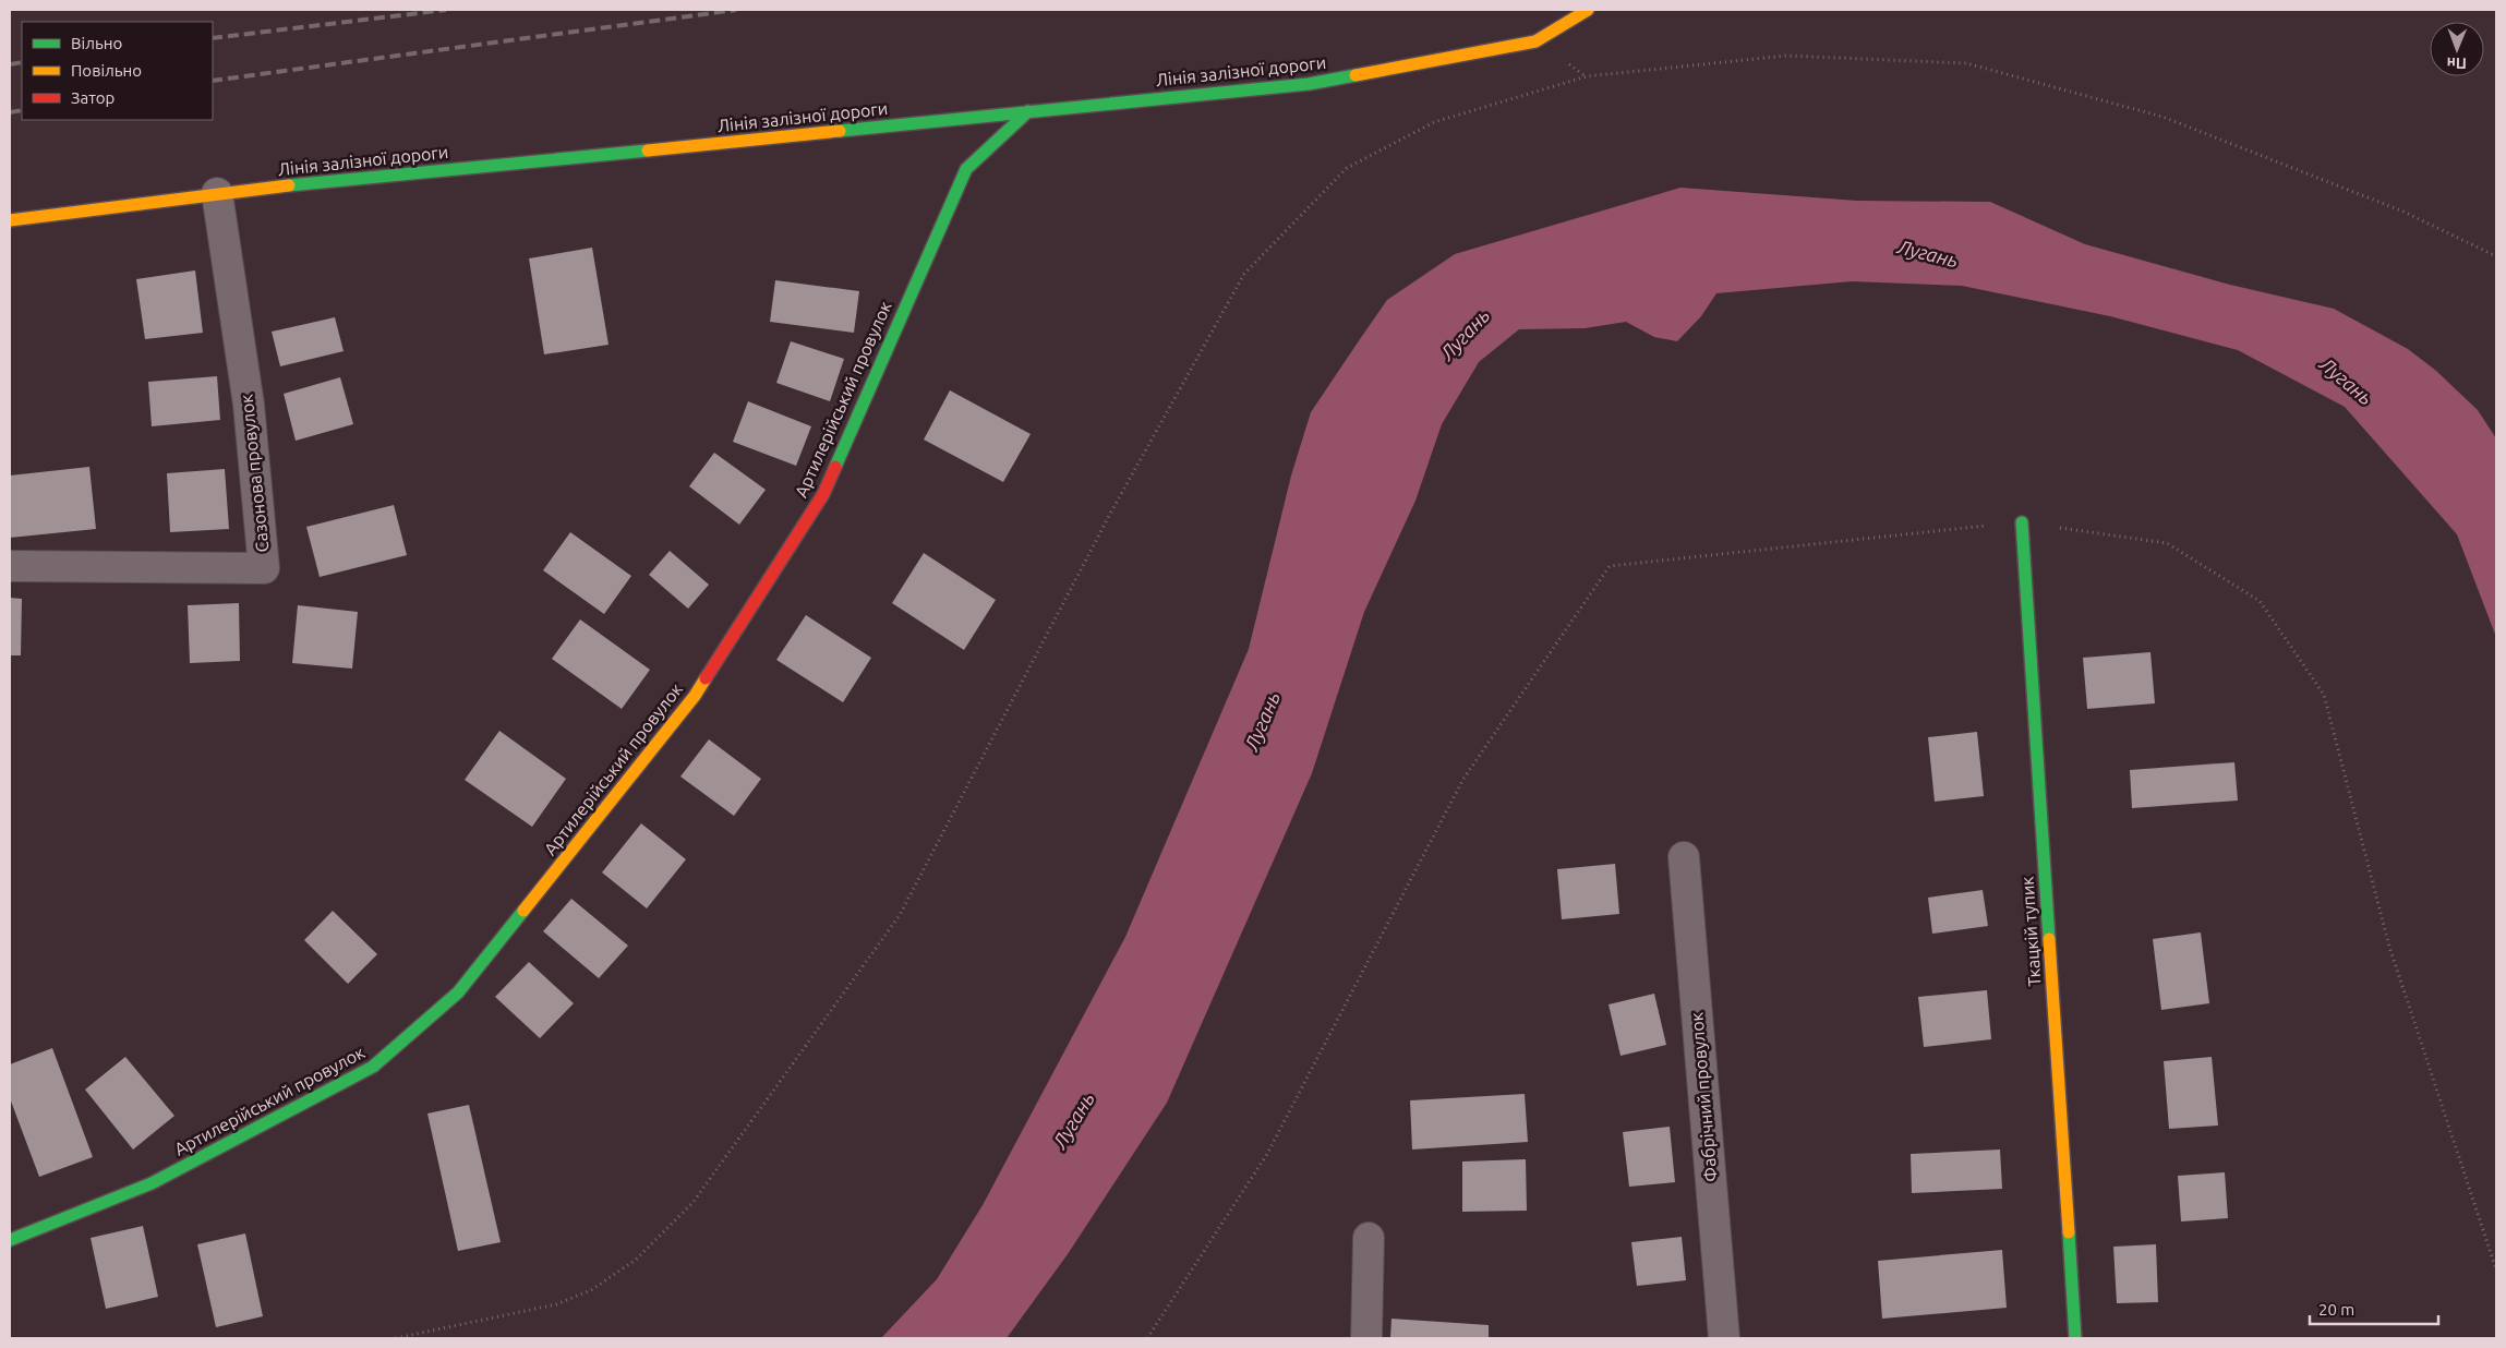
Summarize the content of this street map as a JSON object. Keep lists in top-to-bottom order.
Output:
{
  "streets": {
    "street": [
      "Лінія залізної дороги",
      "Артилерійський провулок",
      "Сазонова провулок",
      "Ткацкій тупик",
      "Фабрічний провулок"
    ]
  },
  "crossings": [
    ["Лінія залізної дороги", "Артилерійський провулок"],
    ["Лінія залізної дороги", "Сазонова провулок"]
  ],
  "water": ["Лугань"],
  "legend": ["Вільно", "Повільно", "Затор"],
  "scale_bar": "20 m",
  "north": "bottom"
}
